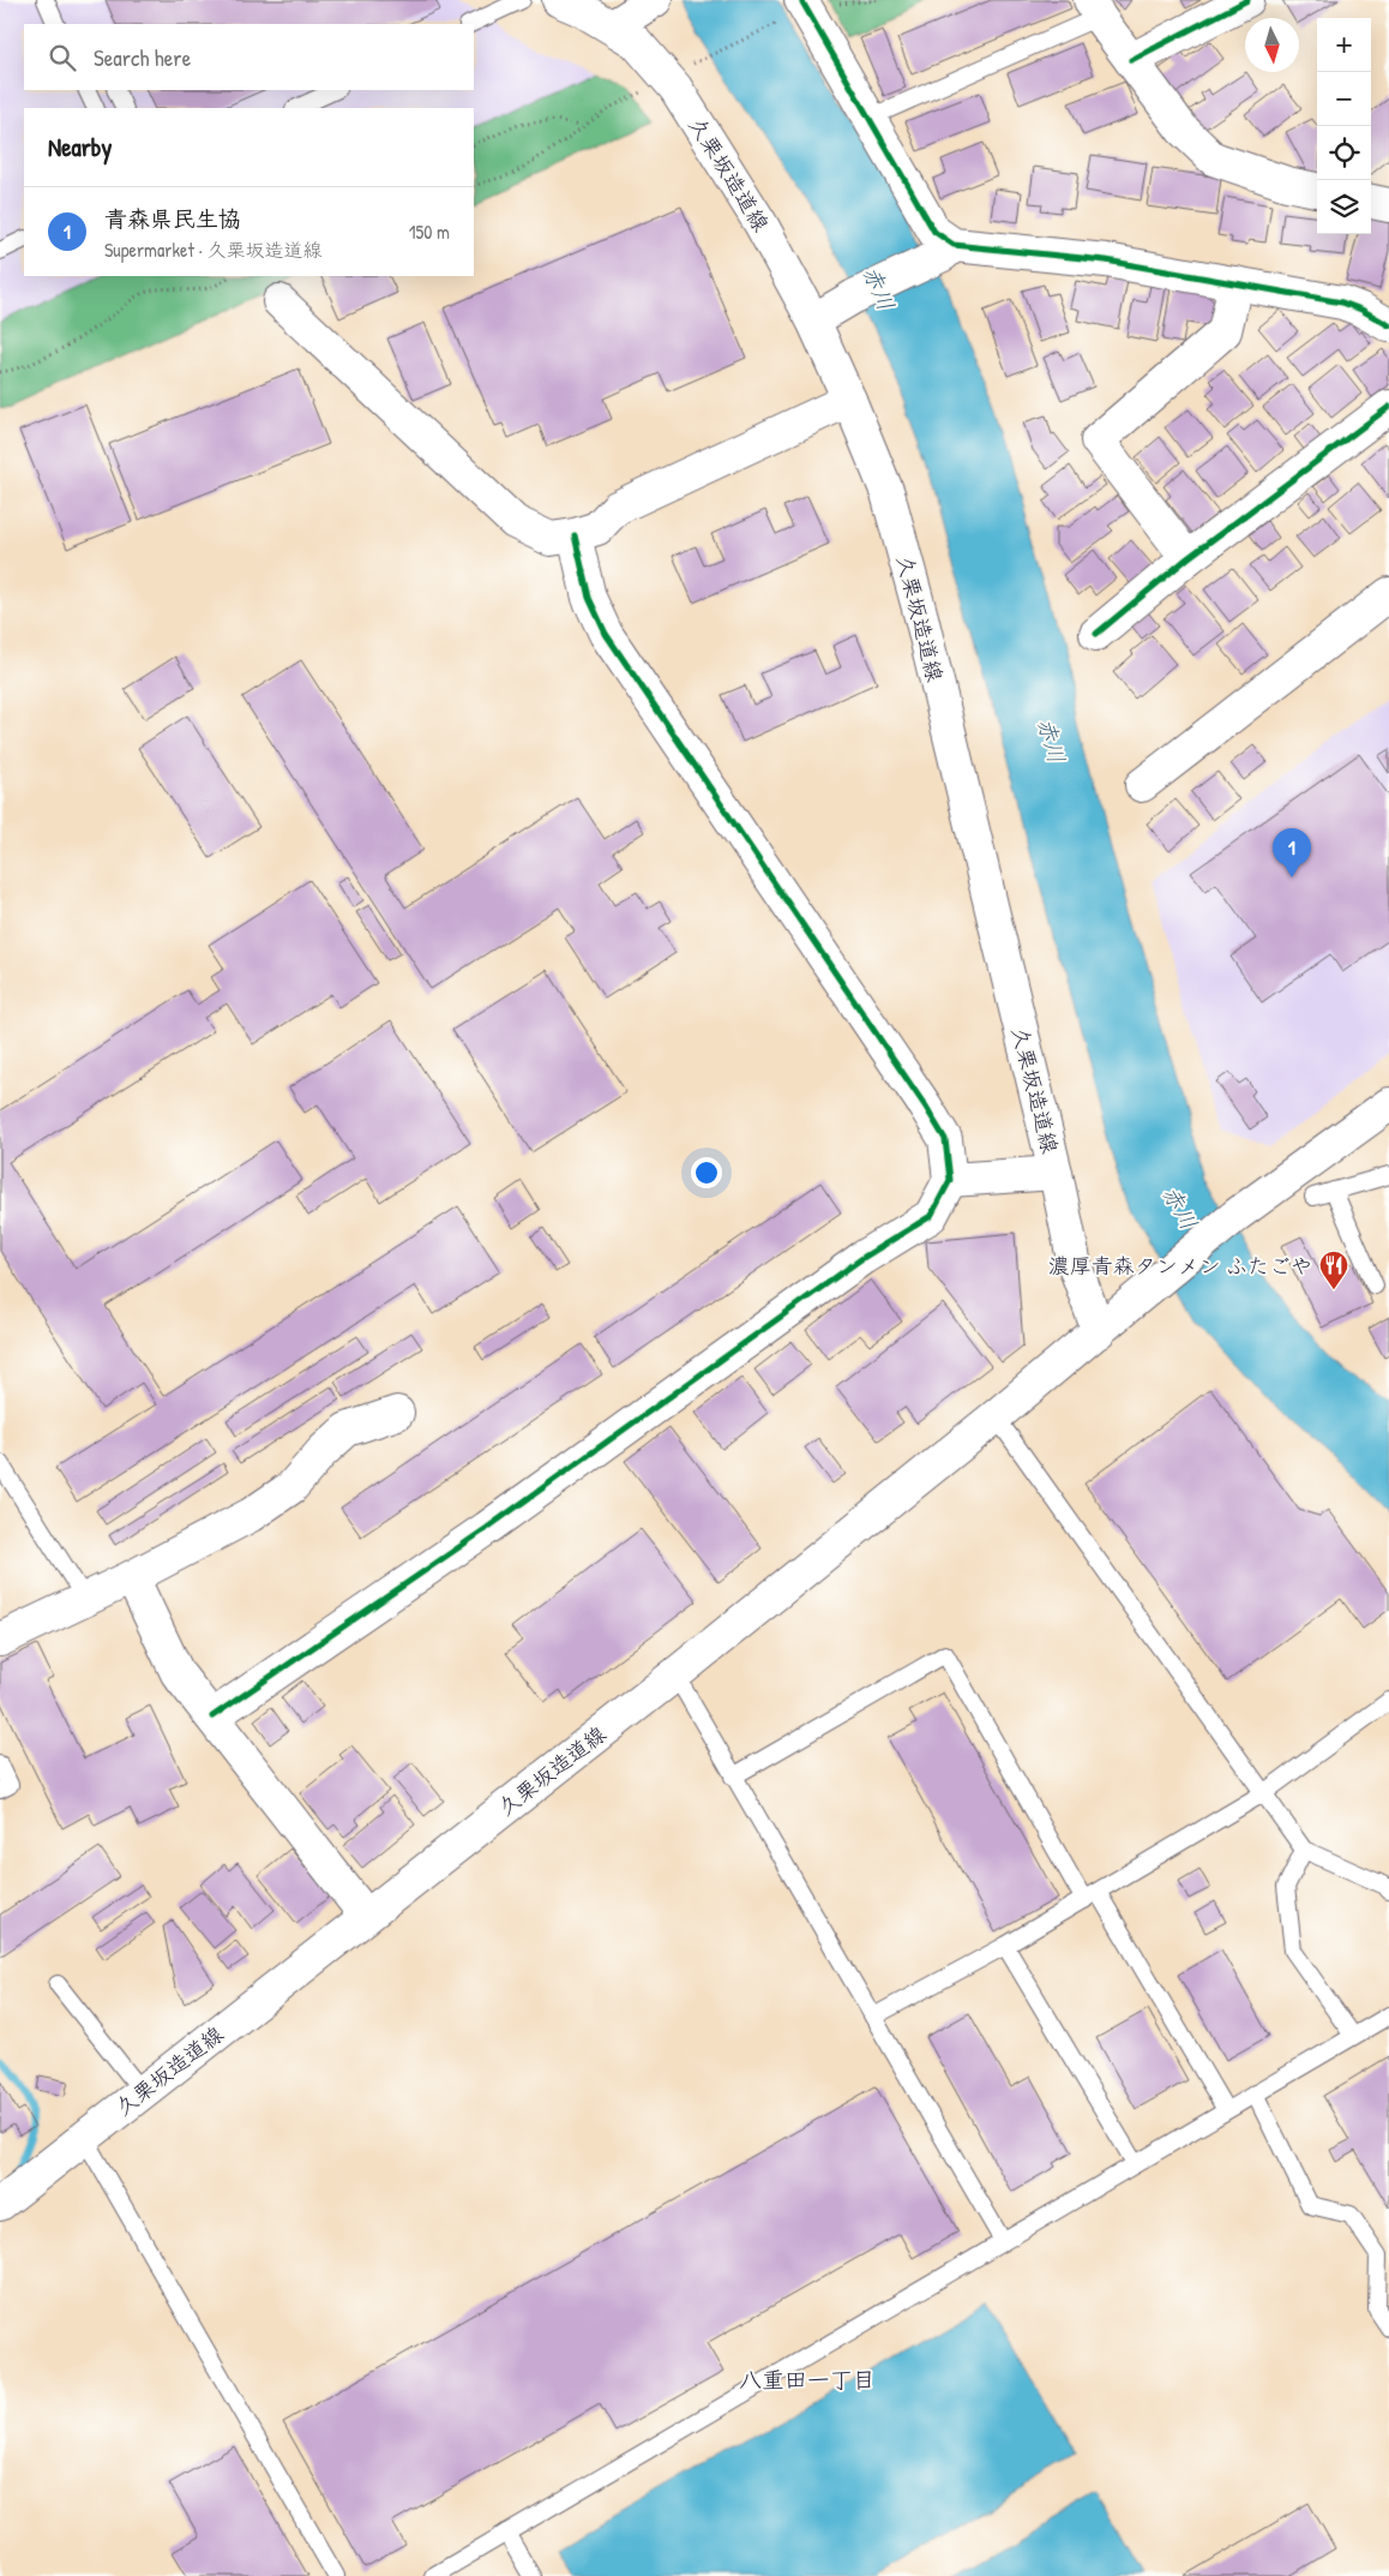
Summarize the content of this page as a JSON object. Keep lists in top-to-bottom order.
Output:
{
  "streets": {
    "street": ["久栗坂造道線"]
  },
  "districts": ["八重田一丁目"],
  "water": ["赤川"],
  "places": {
    "restaurant": ["濃厚青森タンメン ふたごや"]
  },
  "north": "bottom",
  "page": {
    "map_buttons": ["+", "−"],
    "search": "Search here",
    "heading": "Nearby",
    "list": [
      {
        "mark": "1",
        "name": "青森県民生協",
        "note": "Supermarket · 久栗坂造道線",
        "value": "150 m"
      }
    ],
    "pins": "1"
  }
}
